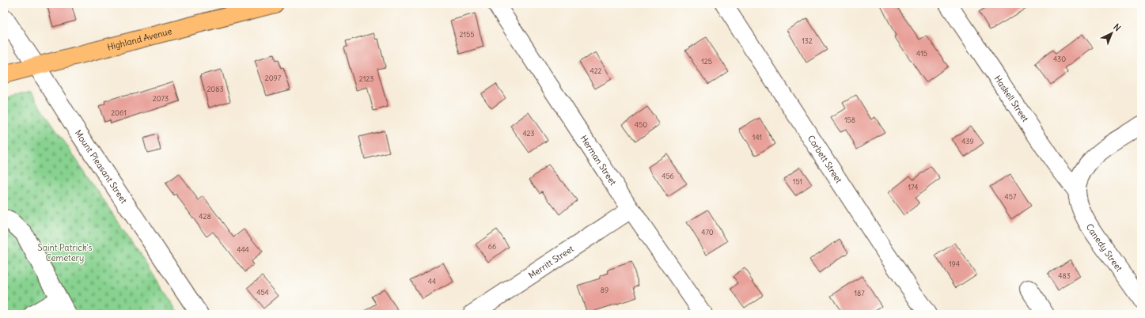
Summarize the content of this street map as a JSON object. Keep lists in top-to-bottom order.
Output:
{
  "streets": {
    "main road": ["Highland Avenue"],
    "street": [
      "Haskell Street",
      "Corbett Street",
      "Herman Street",
      "Mount Pleasant Street",
      "Canedy Street",
      "Merritt Street"
    ]
  },
  "crossings": [
    ["Highland Avenue", "Mount Pleasant Street"],
    ["Haskell Street", "Canedy Street"],
    ["Herman Street", "Merritt Street"]
  ],
  "parks": ["Saint Patrick's Cemetery"],
  "house_numbers": [
    "2155",
    "132",
    "415",
    "430",
    "125",
    "422",
    "2097",
    "2123",
    "2083",
    "2073",
    "2061",
    "158",
    "450",
    "423",
    "141",
    "439",
    "456",
    "151",
    "174",
    "457",
    "428",
    "470",
    "66",
    "444",
    "194",
    "483",
    "44",
    "89",
    "454",
    "187"
  ],
  "north": "top right"
}
